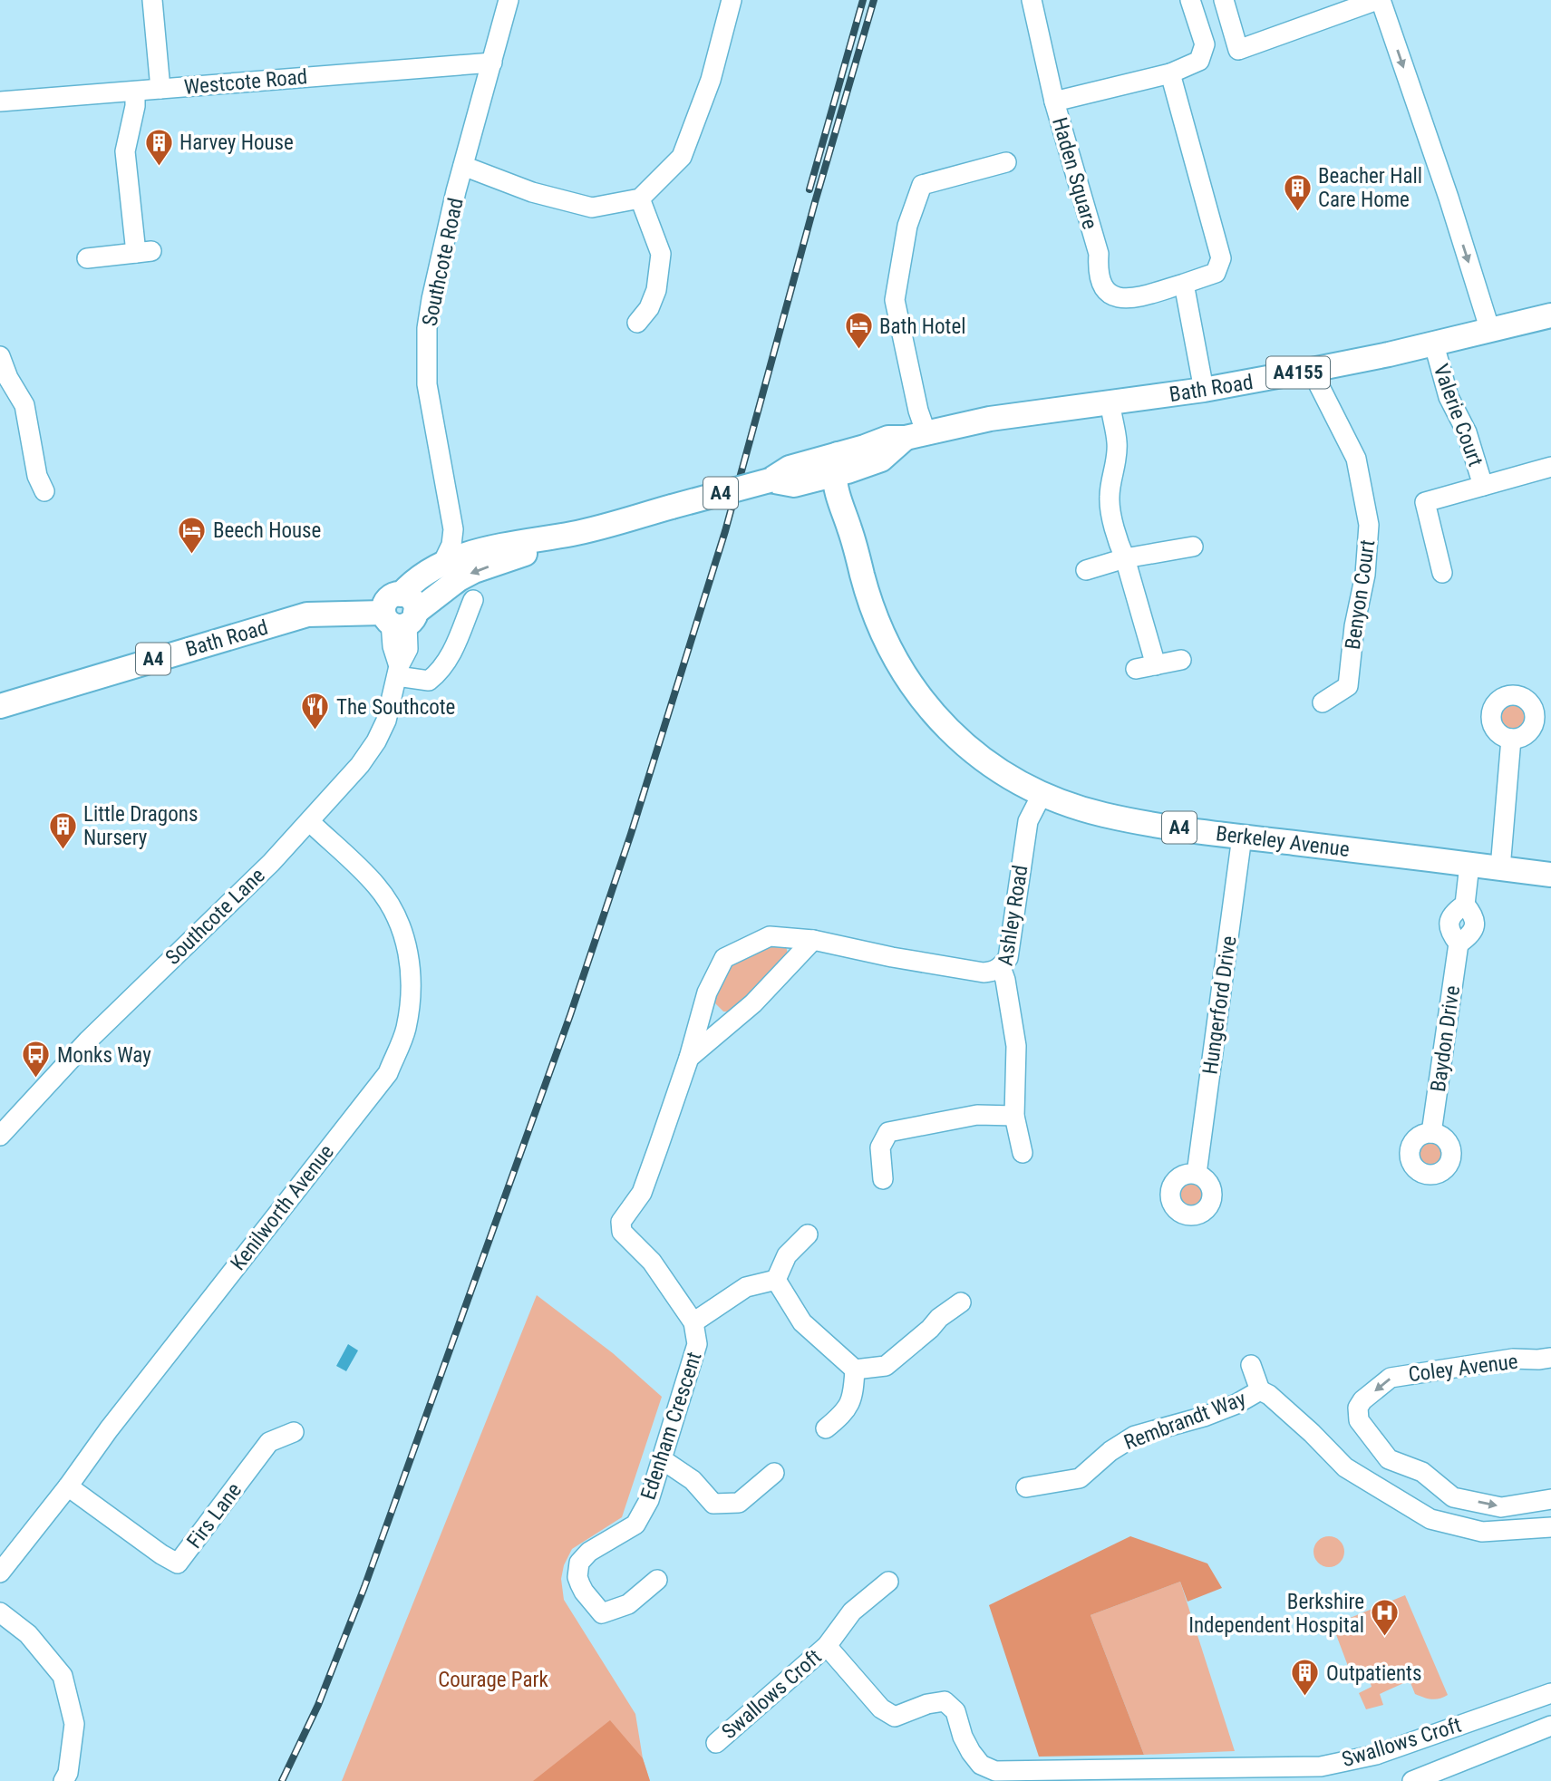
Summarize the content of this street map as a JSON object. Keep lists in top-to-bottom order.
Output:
{
  "streets": {
    "main road": [
      "A4155",
      "Bath Road",
      "A4",
      "Berkeley Avenue"
    ],
    "street": [
      "Westcote Road",
      "Haden Square",
      "Southcote Road",
      "Valerie Court",
      "Benyon Court",
      "Ashley Road",
      "Southcote Lane",
      "Hungerford Drive",
      "Baydon Drive",
      "Kenilworth Avenue",
      "Coley Avenue",
      "Rembrandt Way",
      "Edenham Crescent",
      "Firs Lane",
      "Swallows Croft"
    ]
  },
  "crossings": [
    ["Westcote Road", "Southcote Road"],
    ["Southcote Road", "Bath Road"],
    ["Bath Road", "Valerie Court"],
    ["Bath Road", "A4"],
    ["Bath Road", "Benyon Court"],
    ["Bath Road", "Berkeley Avenue"],
    ["Bath Road", "Southcote Lane"],
    ["A4", "Berkeley Avenue"],
    ["Berkeley Avenue", "Ashley Road"],
    ["Berkeley Avenue", "Hungerford Drive"],
    ["Berkeley Avenue", "Baydon Drive"],
    ["Ashley Road", "Edenham Crescent"],
    ["Southcote Lane", "Kenilworth Avenue"],
    ["Kenilworth Avenue", "Firs Lane"]
  ],
  "parks": ["Courage Park"],
  "places": {
    "building": [
      "Harvey House",
      "Beacher Hall Care Home",
      "Little Dragons Nursery",
      "Outpatients"
    ],
    "hotel": ["Bath Hotel", "Beech House"],
    "restaurant": ["The Southcote"],
    "bus stop": ["Monks Way"],
    "hospital": ["Berkshire Independent Hospital"]
  }
}
